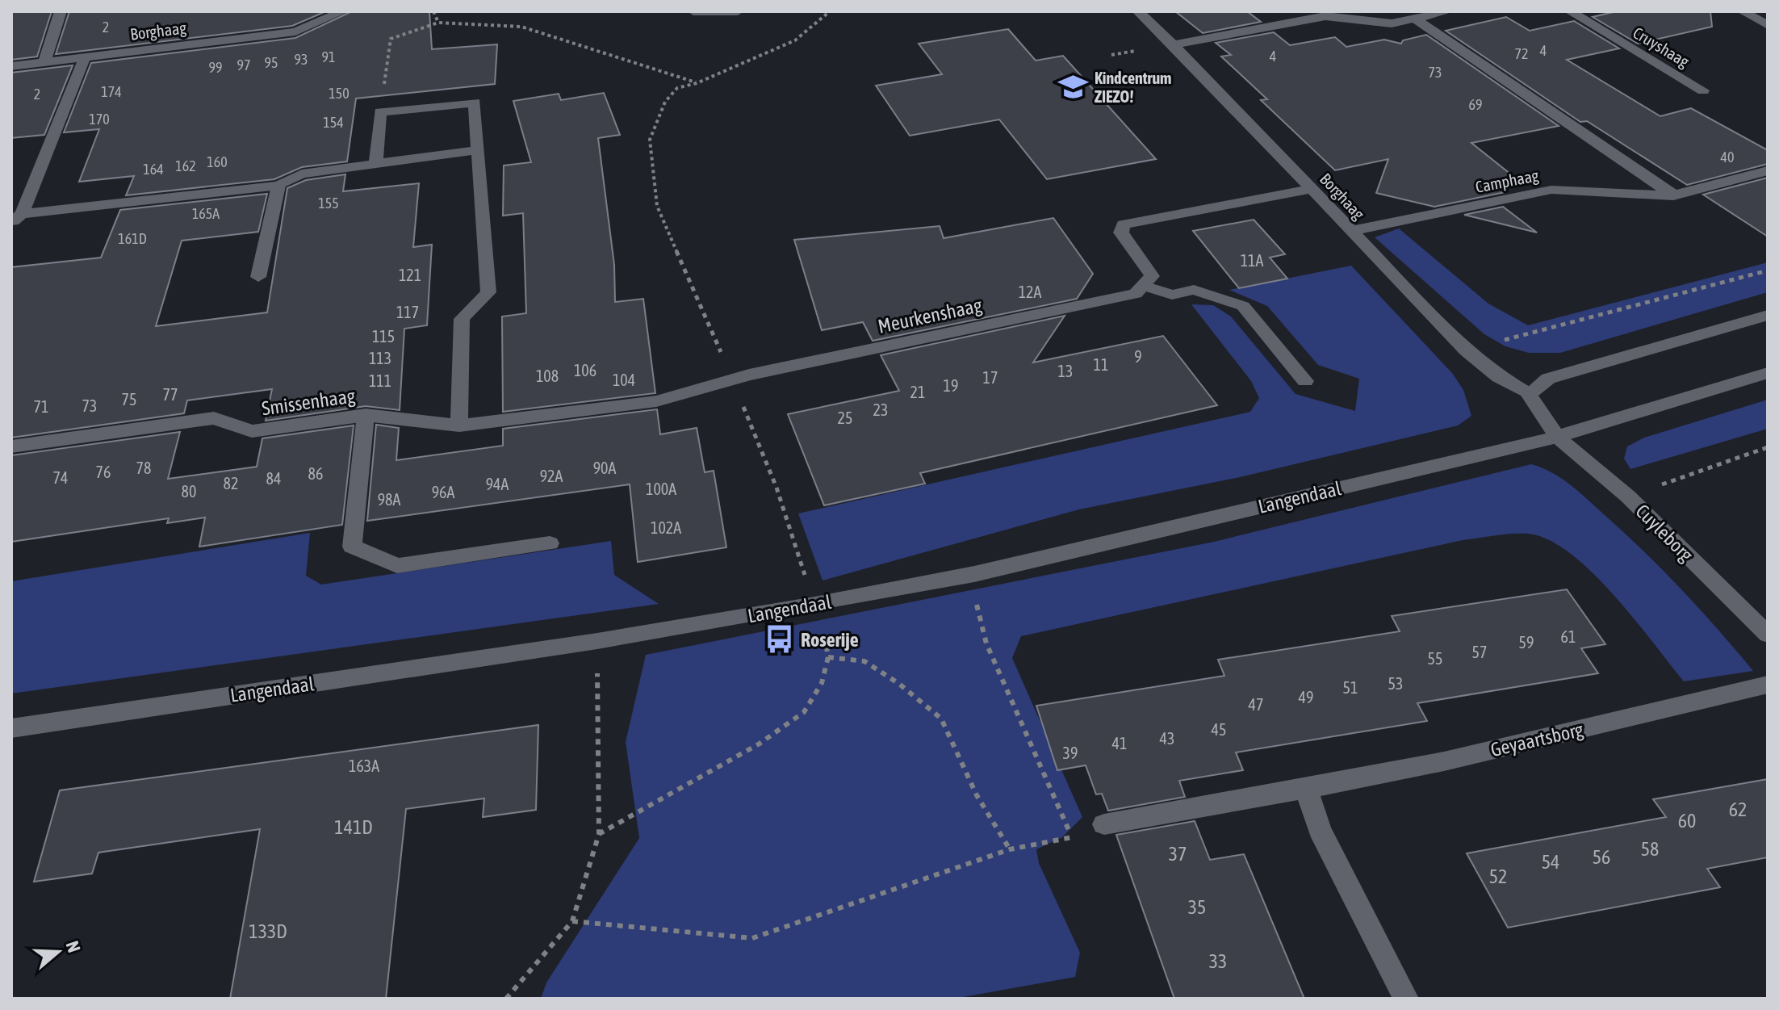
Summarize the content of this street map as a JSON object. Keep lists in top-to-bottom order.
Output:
{
  "streets": {
    "street": [
      "Borghaag",
      "Cruyshaag",
      "Camphaag",
      "Meurkenshaag",
      "Smissenhaag",
      "Langendaal",
      "Cuyleborg",
      "Geyaartsborg"
    ]
  },
  "crossings": [
    ["Borghaag", "Camphaag"],
    ["Meurkenshaag", "Smissenhaag"],
    ["Langendaal", "Cuyleborg"]
  ],
  "places": {
    "school or university": ["Kindcentrum ZIEZO!"],
    "bus stop": ["Roserije"]
  },
  "house_numbers": [
    "2",
    "4",
    "72",
    "4",
    "91",
    "93",
    "95",
    "97",
    "99",
    "73",
    "174",
    "150",
    "2",
    "69",
    "170",
    "154",
    "40",
    "160",
    "162",
    "164",
    "155",
    "165A",
    "161D",
    "11A",
    "121",
    "12A",
    "117",
    "115",
    "9",
    "113",
    "11",
    "106",
    "13",
    "108",
    "17",
    "104",
    "111",
    "19",
    "21",
    "77",
    "75",
    "73",
    "71",
    "23",
    "25",
    "78",
    "90A",
    "76",
    "86",
    "92A",
    "74",
    "84",
    "82",
    "94A",
    "100A",
    "80",
    "96A",
    "98A",
    "102A",
    "61",
    "59",
    "57",
    "55",
    "53",
    "51",
    "49",
    "47",
    "45",
    "43",
    "41",
    "39",
    "163A",
    "62",
    "60",
    "141D",
    "58",
    "37",
    "56",
    "54",
    "52",
    "35",
    "133D",
    "33"
  ],
  "north": "right"
}
